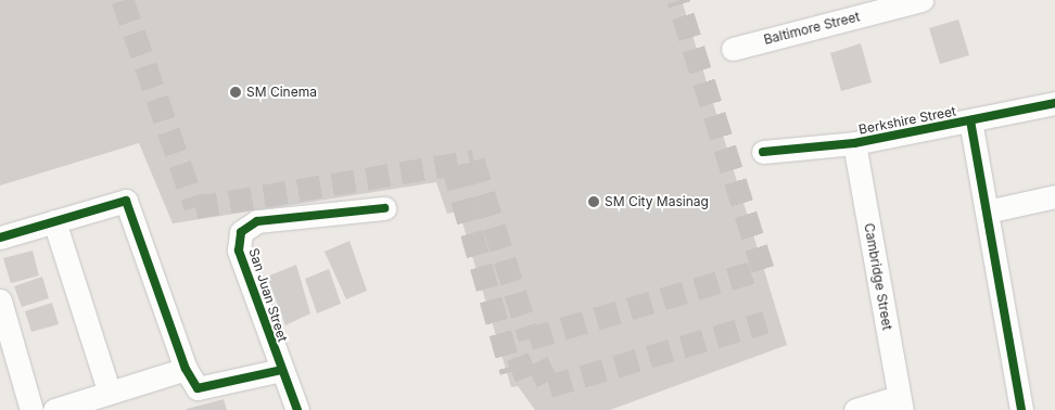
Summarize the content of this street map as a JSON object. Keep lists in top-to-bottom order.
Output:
{
  "streets": {
    "street": [
      "Baltimore Street",
      "Berkshire Street",
      "Cambridge Street",
      "San Juan Street"
    ]
  },
  "crossings": [
    ["Berkshire Street", "Cambridge Street"]
  ],
  "places": ["SM Cinema", "SM City Masinag"]
}
